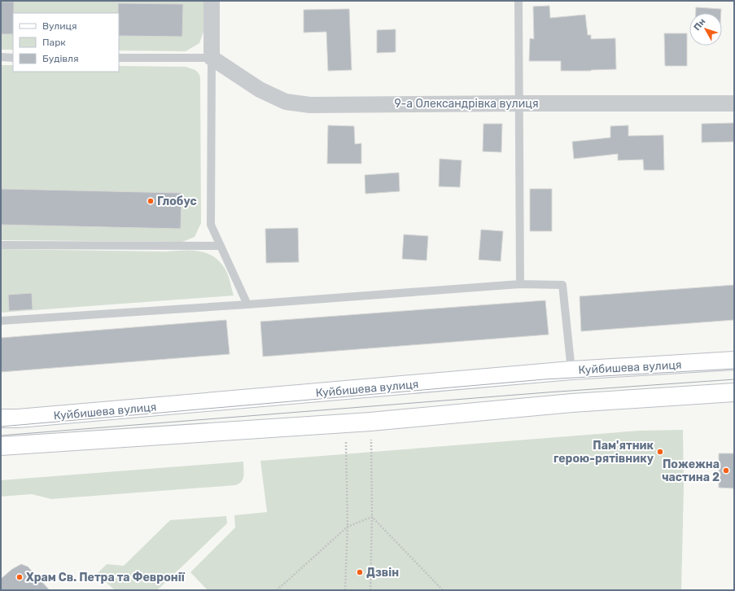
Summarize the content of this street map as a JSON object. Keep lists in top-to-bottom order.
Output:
{
  "streets": {
    "main road": ["Куйбишева вулиця"],
    "street": ["9-а Олександрівка вулиця"]
  },
  "places": [
    "Глобус",
    "Пам'ятник герою-рятівнику",
    "Пожежна частина 2",
    "Дзвін",
    "Храм Св. Петра та Февронії"
  ],
  "legend": ["Вулиця", "Парк", "Будівля"],
  "north": "top left"
}
